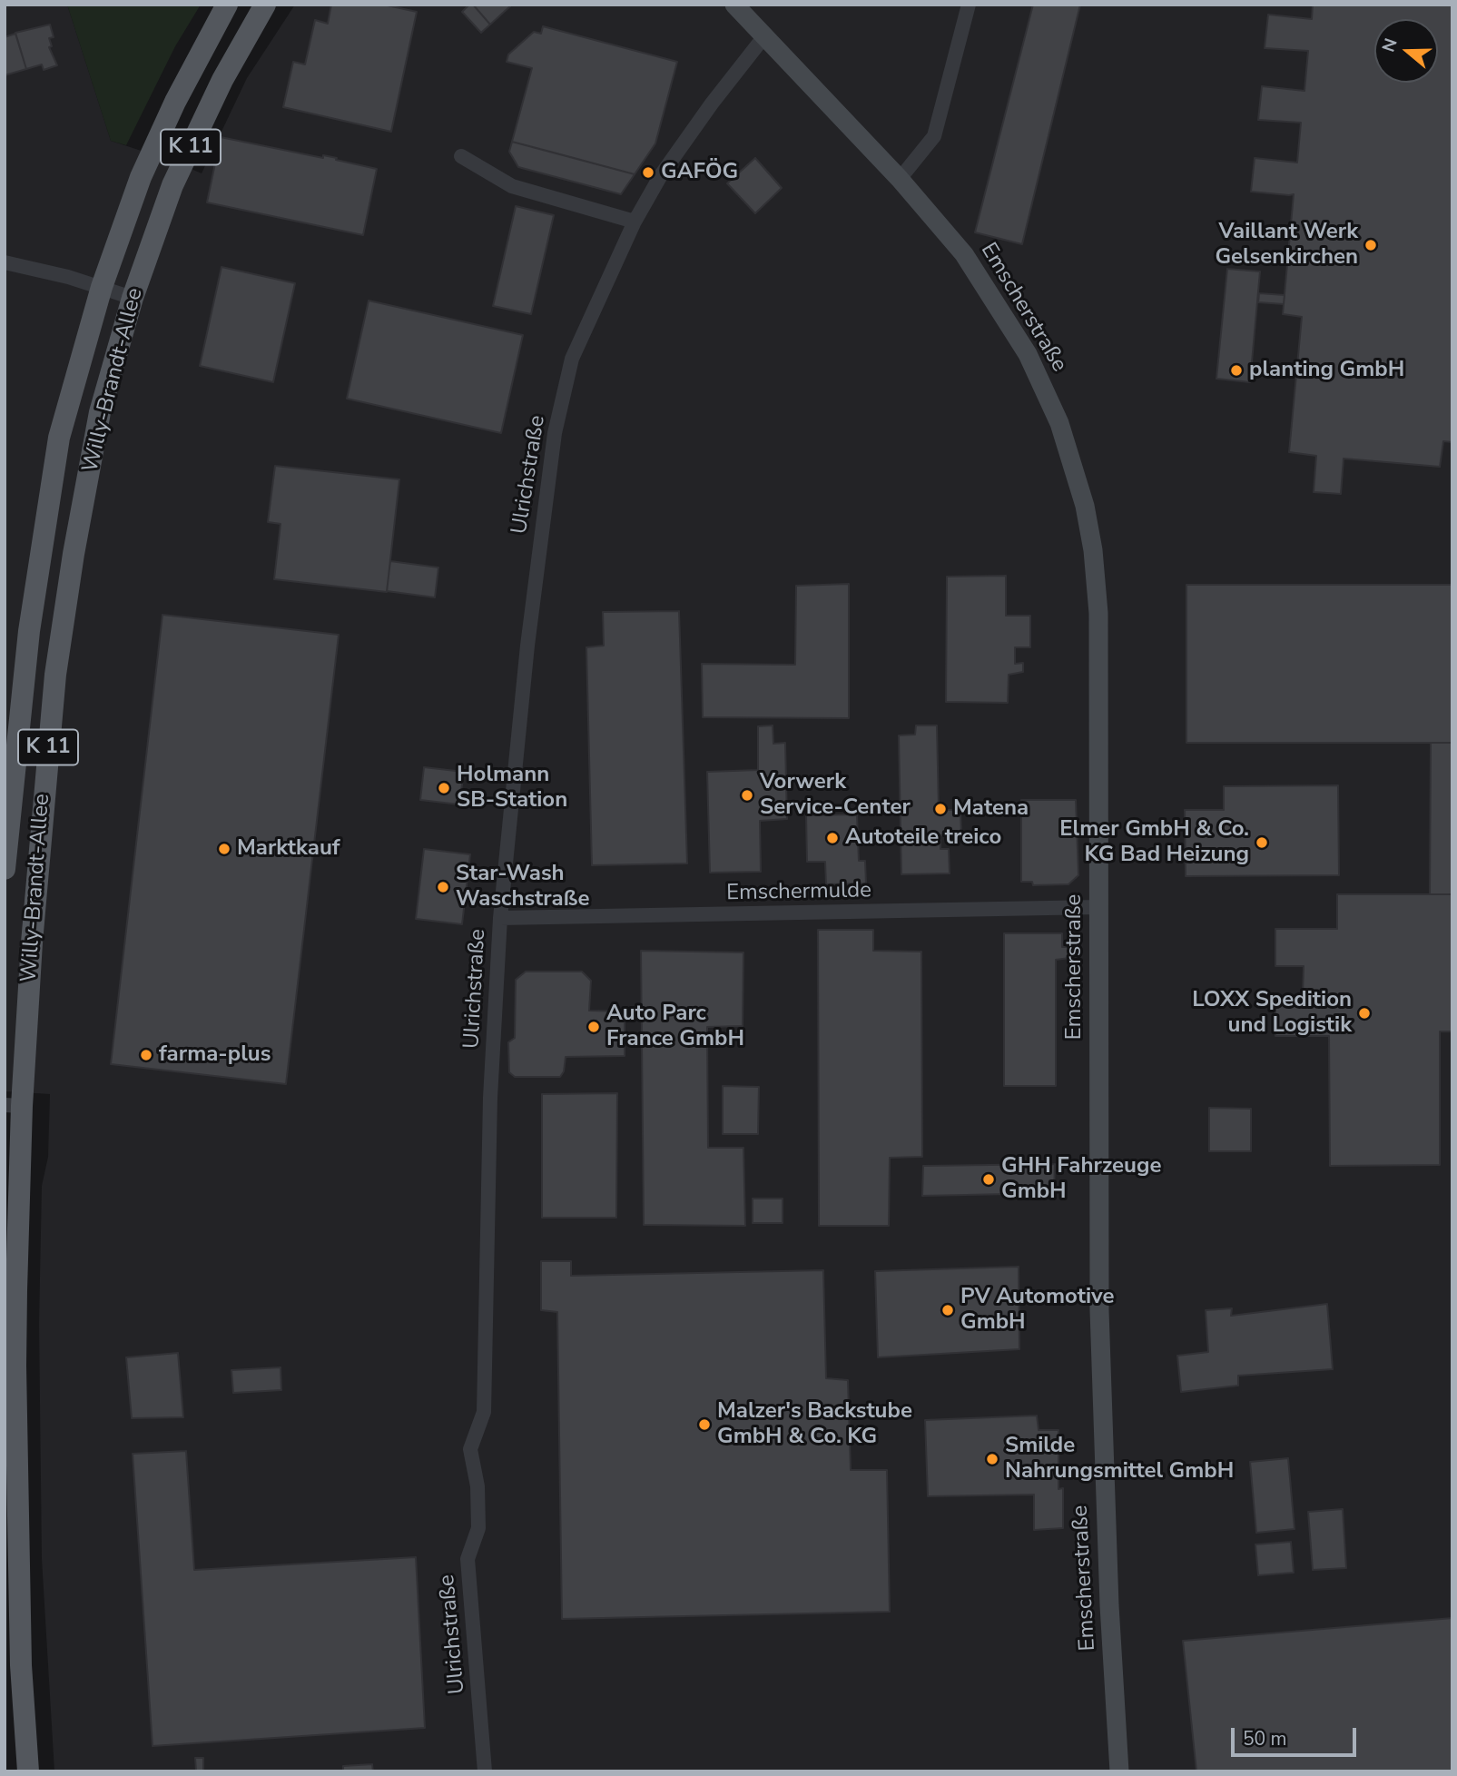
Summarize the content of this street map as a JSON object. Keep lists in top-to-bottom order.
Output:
{
  "streets": {
    "main road": ["K 11", "Willy-Brandt-Allee"],
    "street": ["Emscherstraße", "Ulrichstraße", "Emschermulde"]
  },
  "crossings": [
    ["Emscherstraße", "Ulrichstraße"],
    ["Emscherstraße", "Emschermulde"],
    ["Ulrichstraße", "Emschermulde"]
  ],
  "places": [
    "GAFÖG",
    "Vaillant Werk Gelsenkirchen",
    "planting GmbH",
    "Holmann SB-Station",
    "Vorwerk Service-Center",
    "Matena",
    "Autoteile treico",
    "Elmer GmbH & Co. KG Bad Heizung",
    "Marktkauf",
    "Star-Wash Waschstraße",
    "LOXX Spedition und Logistik",
    "Auto Parc France GmbH",
    "farma-plus",
    "GHH Fahrzeuge GmbH",
    "PV Automotive GmbH",
    "Malzer's Backstube GmbH & Co. KG",
    "Smilde Nahrungsmittel GmbH"
  ],
  "scale_bar": "50 m",
  "north": "left"
}
